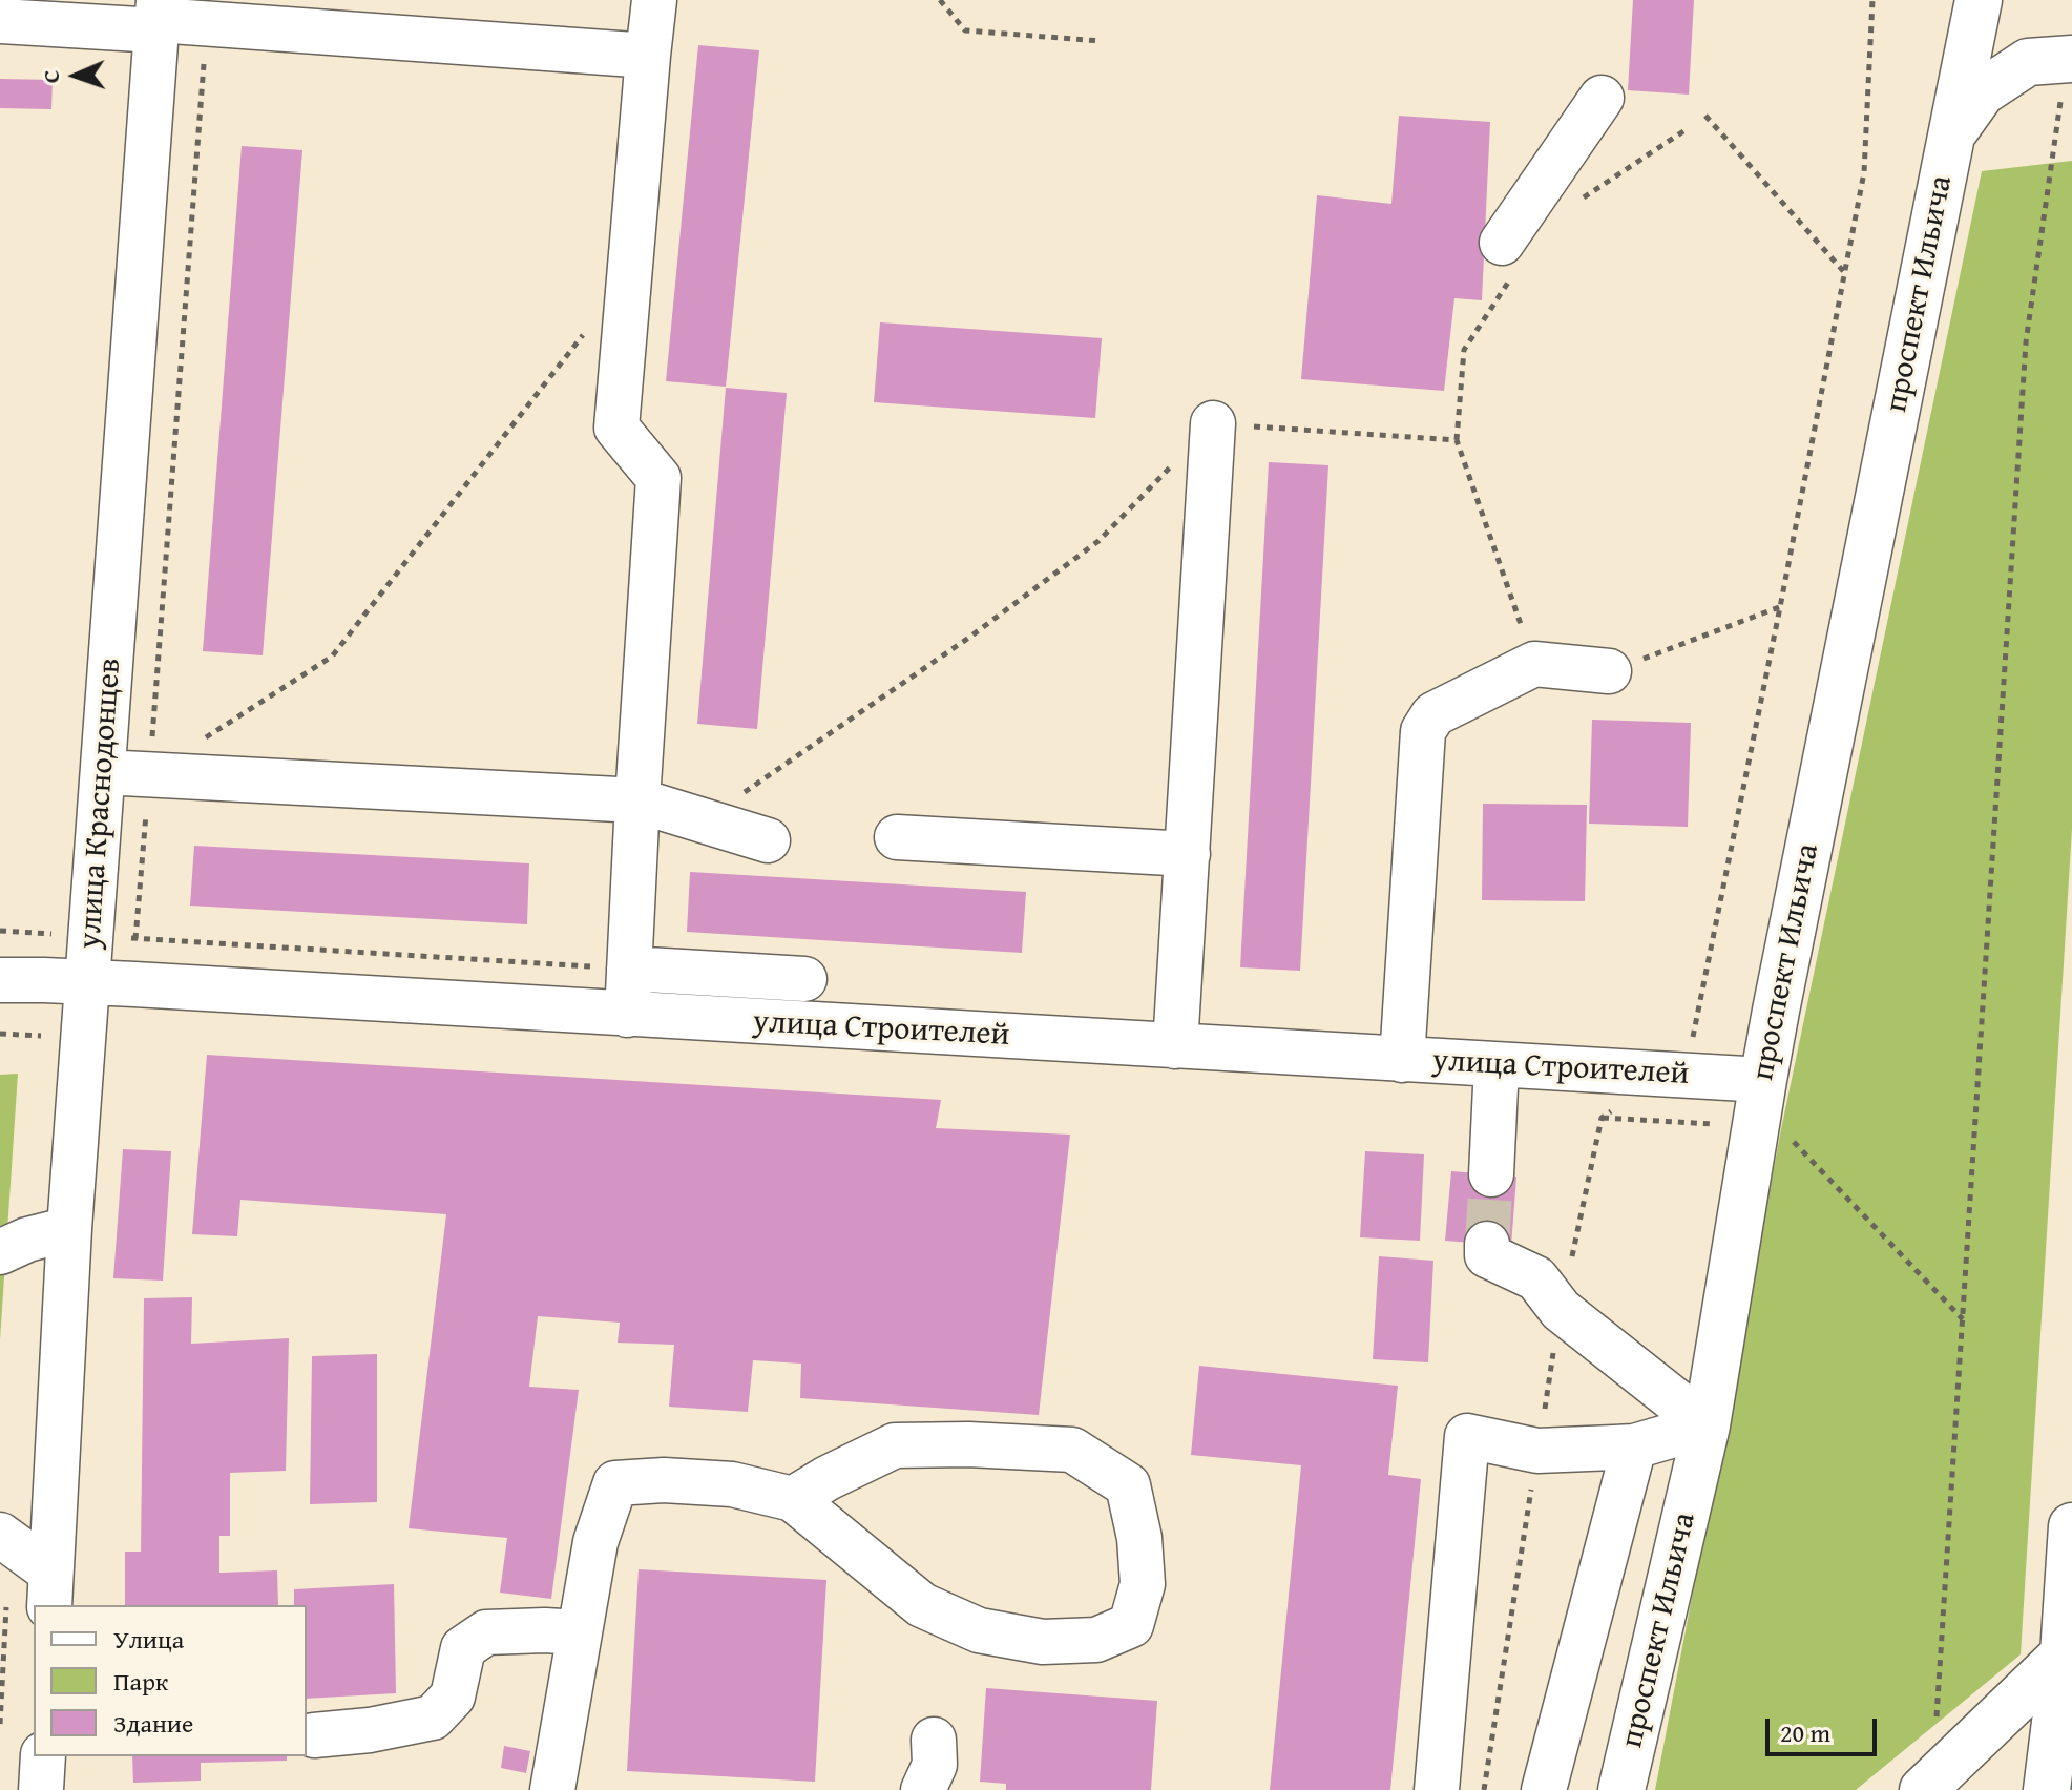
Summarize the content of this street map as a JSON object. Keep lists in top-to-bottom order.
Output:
{
  "streets": {
    "main road": ["проспект Ильича"],
    "street": ["улица Краснодонцев", "улица Строителей"]
  },
  "crossings": [
    ["проспект Ильича", "улица Строителей"],
    ["улица Краснодонцев", "улица Строителей"]
  ],
  "legend": ["Улица", "Парк", "Здание"],
  "scale_bar": "20 m",
  "north": "left"
}
